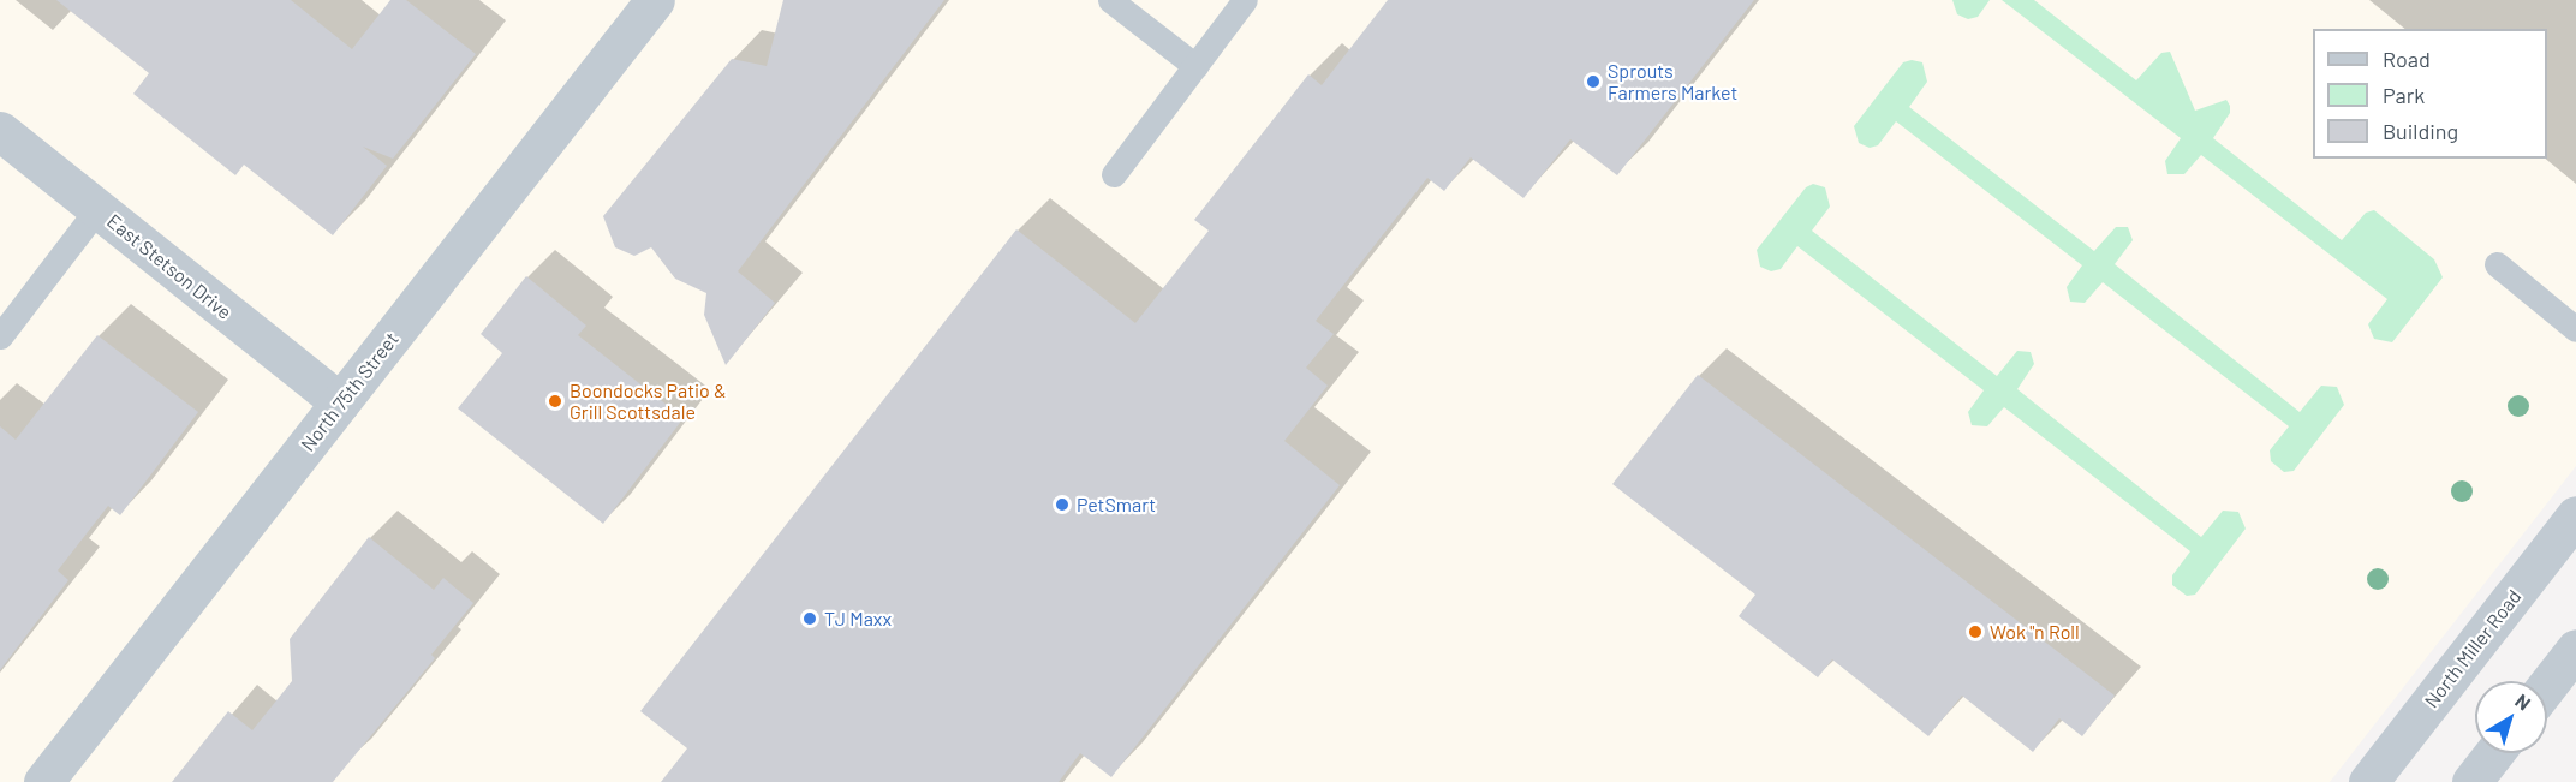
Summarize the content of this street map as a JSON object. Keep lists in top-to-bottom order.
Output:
{
  "streets": {
    "street": ["East Stetson Drive", "North 75th Street", "North Miller Road"]
  },
  "crossings": [
    ["East Stetson Drive", "North 75th Street"]
  ],
  "places": [
    "Sprouts Farmers Market",
    "Boondocks Patio & Grill Scottsdale",
    "PetSmart",
    "TJ Maxx",
    "Wok \"n Roll"
  ],
  "legend": ["Road", "Park", "Building"],
  "north": "top right"
}
